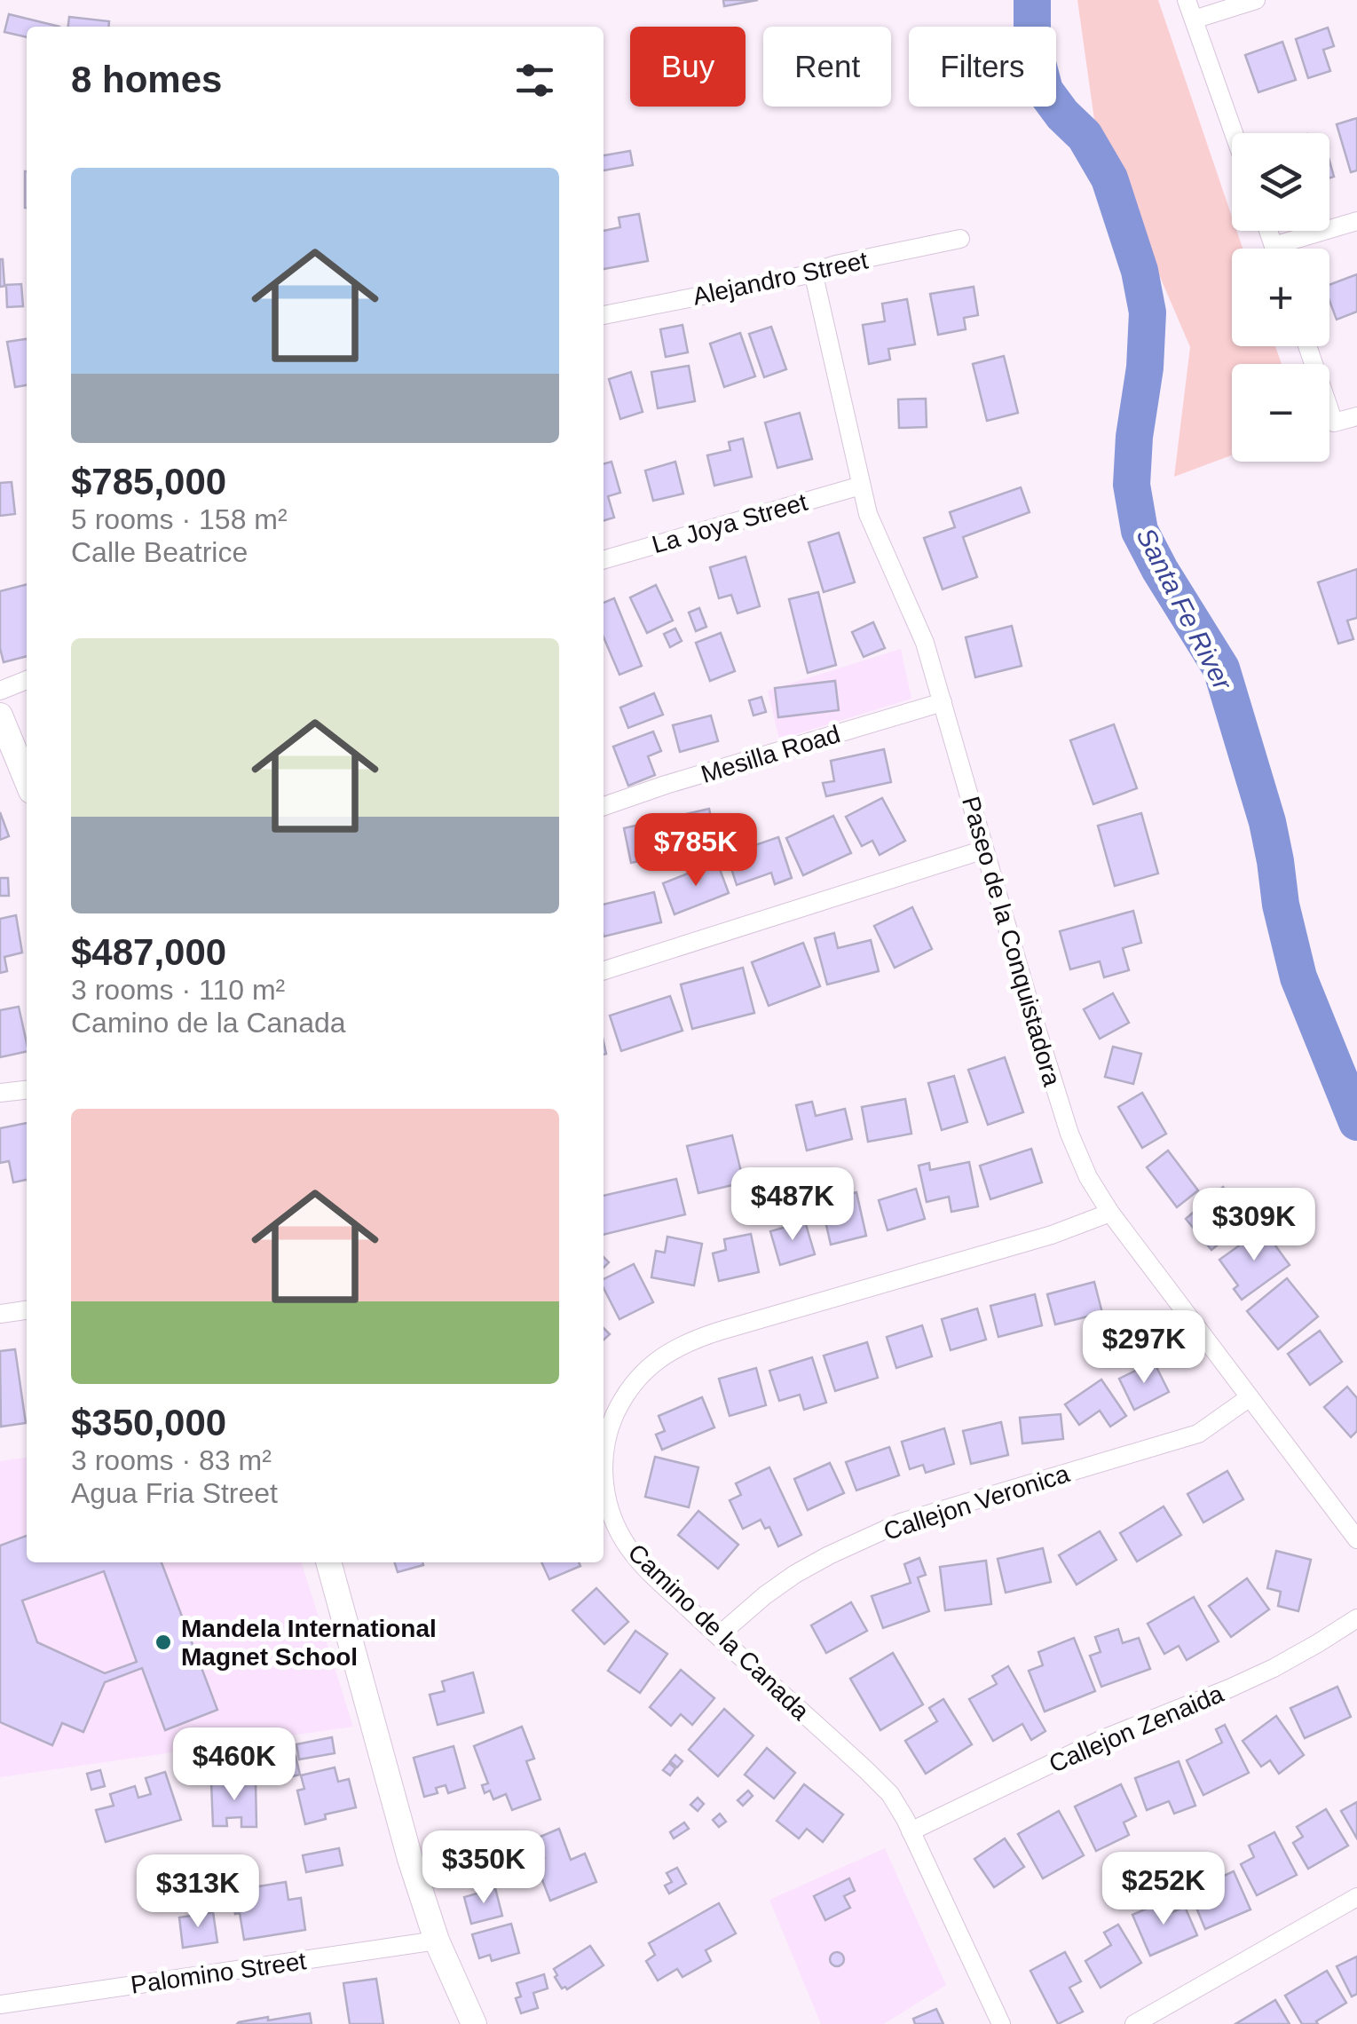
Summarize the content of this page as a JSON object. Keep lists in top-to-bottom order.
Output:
{
  "streets": {
    "street": [
      "Alejandro Street",
      "La Joya Street",
      "Mesilla Road",
      "Paseo de la Conquistadora",
      "Callejon Veronica",
      "Camino de la Canada",
      "Callejon Zenaida",
      "Palomino Street"
    ]
  },
  "crossings": [
    ["Alejandro Street", "Paseo de la Conquistadora"],
    ["La Joya Street", "Paseo de la Conquistadora"],
    ["Mesilla Road", "Paseo de la Conquistadora"],
    ["Paseo de la Conquistadora", "Callejon Veronica"],
    ["Paseo de la Conquistadora", "Camino de la Canada"],
    ["Callejon Veronica", "Camino de la Canada"],
    ["Camino de la Canada", "Callejon Zenaida"]
  ],
  "water": ["Santa Fe River"],
  "places": ["Mandela International Magnet School"],
  "page": {
    "chip": ["Buy", "Rent", "Filters"],
    "heading": "8 homes",
    "map_buttons": ["+", "−"],
    "list": [
      {
        "name": "$785,000",
        "note": "5 rooms · 158 m² · Calle Beatrice"
      },
      {
        "name": "$487,000",
        "note": "3 rooms · 110 m² · Camino de la Canada"
      },
      {
        "name": "$350,000",
        "note": "3 rooms · 83 m² · Agua Fria Street"
      }
    ],
    "price": [
      "$785K",
      "$487K",
      "$309K",
      "$297K",
      "$460K",
      "$350K",
      "$252K",
      "$313K"
    ]
  }
}
